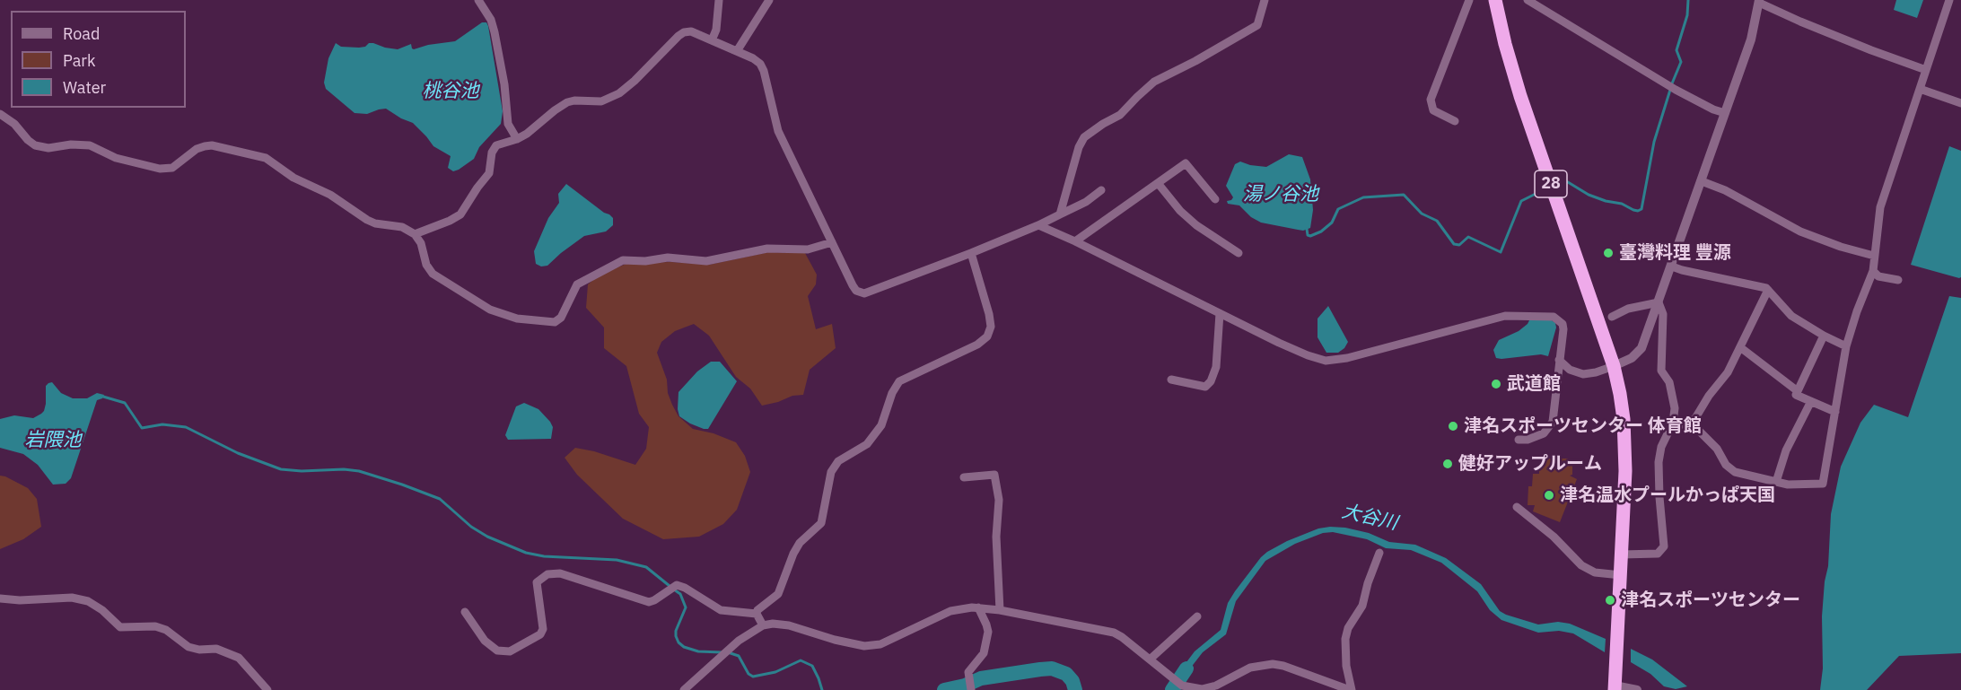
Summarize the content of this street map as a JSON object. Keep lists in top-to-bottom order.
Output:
{
  "streets": {
    "highway": ["28"]
  },
  "water": [
    "桃谷池",
    "湯ノ谷池",
    "岩隈池",
    "大谷川"
  ],
  "places": [
    "臺灣料理 豐源",
    "武道館",
    "津名スポーツセンター 体育館",
    "健好アップルーム",
    "津名温水プールかっぱ天国",
    "津名スポーツセンター"
  ],
  "legend": ["Road", "Park", "Water"]
}
